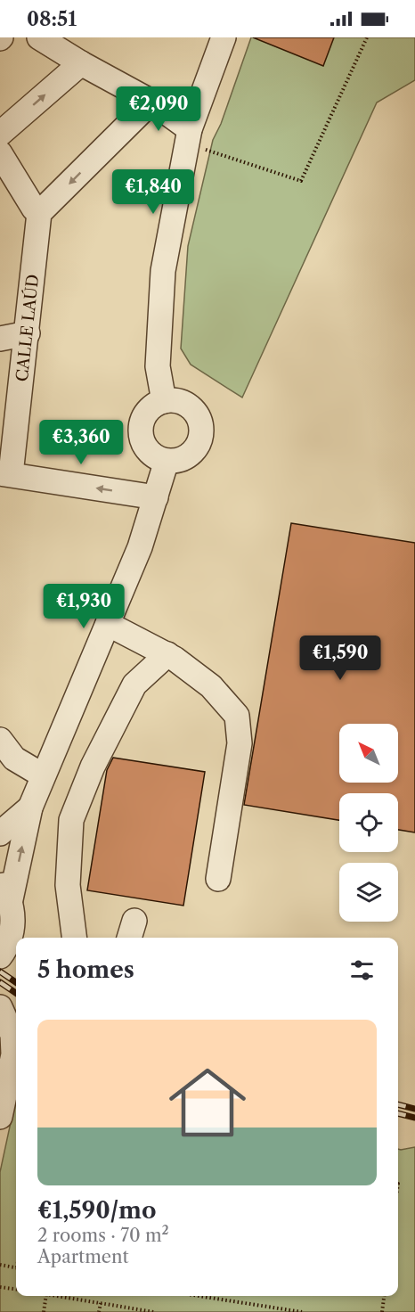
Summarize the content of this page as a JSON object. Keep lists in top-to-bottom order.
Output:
{
  "streets": {
    "street": ["CALLE LAÚD"]
  },
  "north": "top left",
  "page": {
    "status": "08:51",
    "price": [
      "€2,090",
      "€1,840",
      "€3,360",
      "€1,930",
      "€1,590"
    ],
    "heading": "5 homes",
    "list": [
      {
        "name": "€1,590/mo",
        "note": "2 rooms · 70 m² · Apartment"
      }
    ]
  }
}
